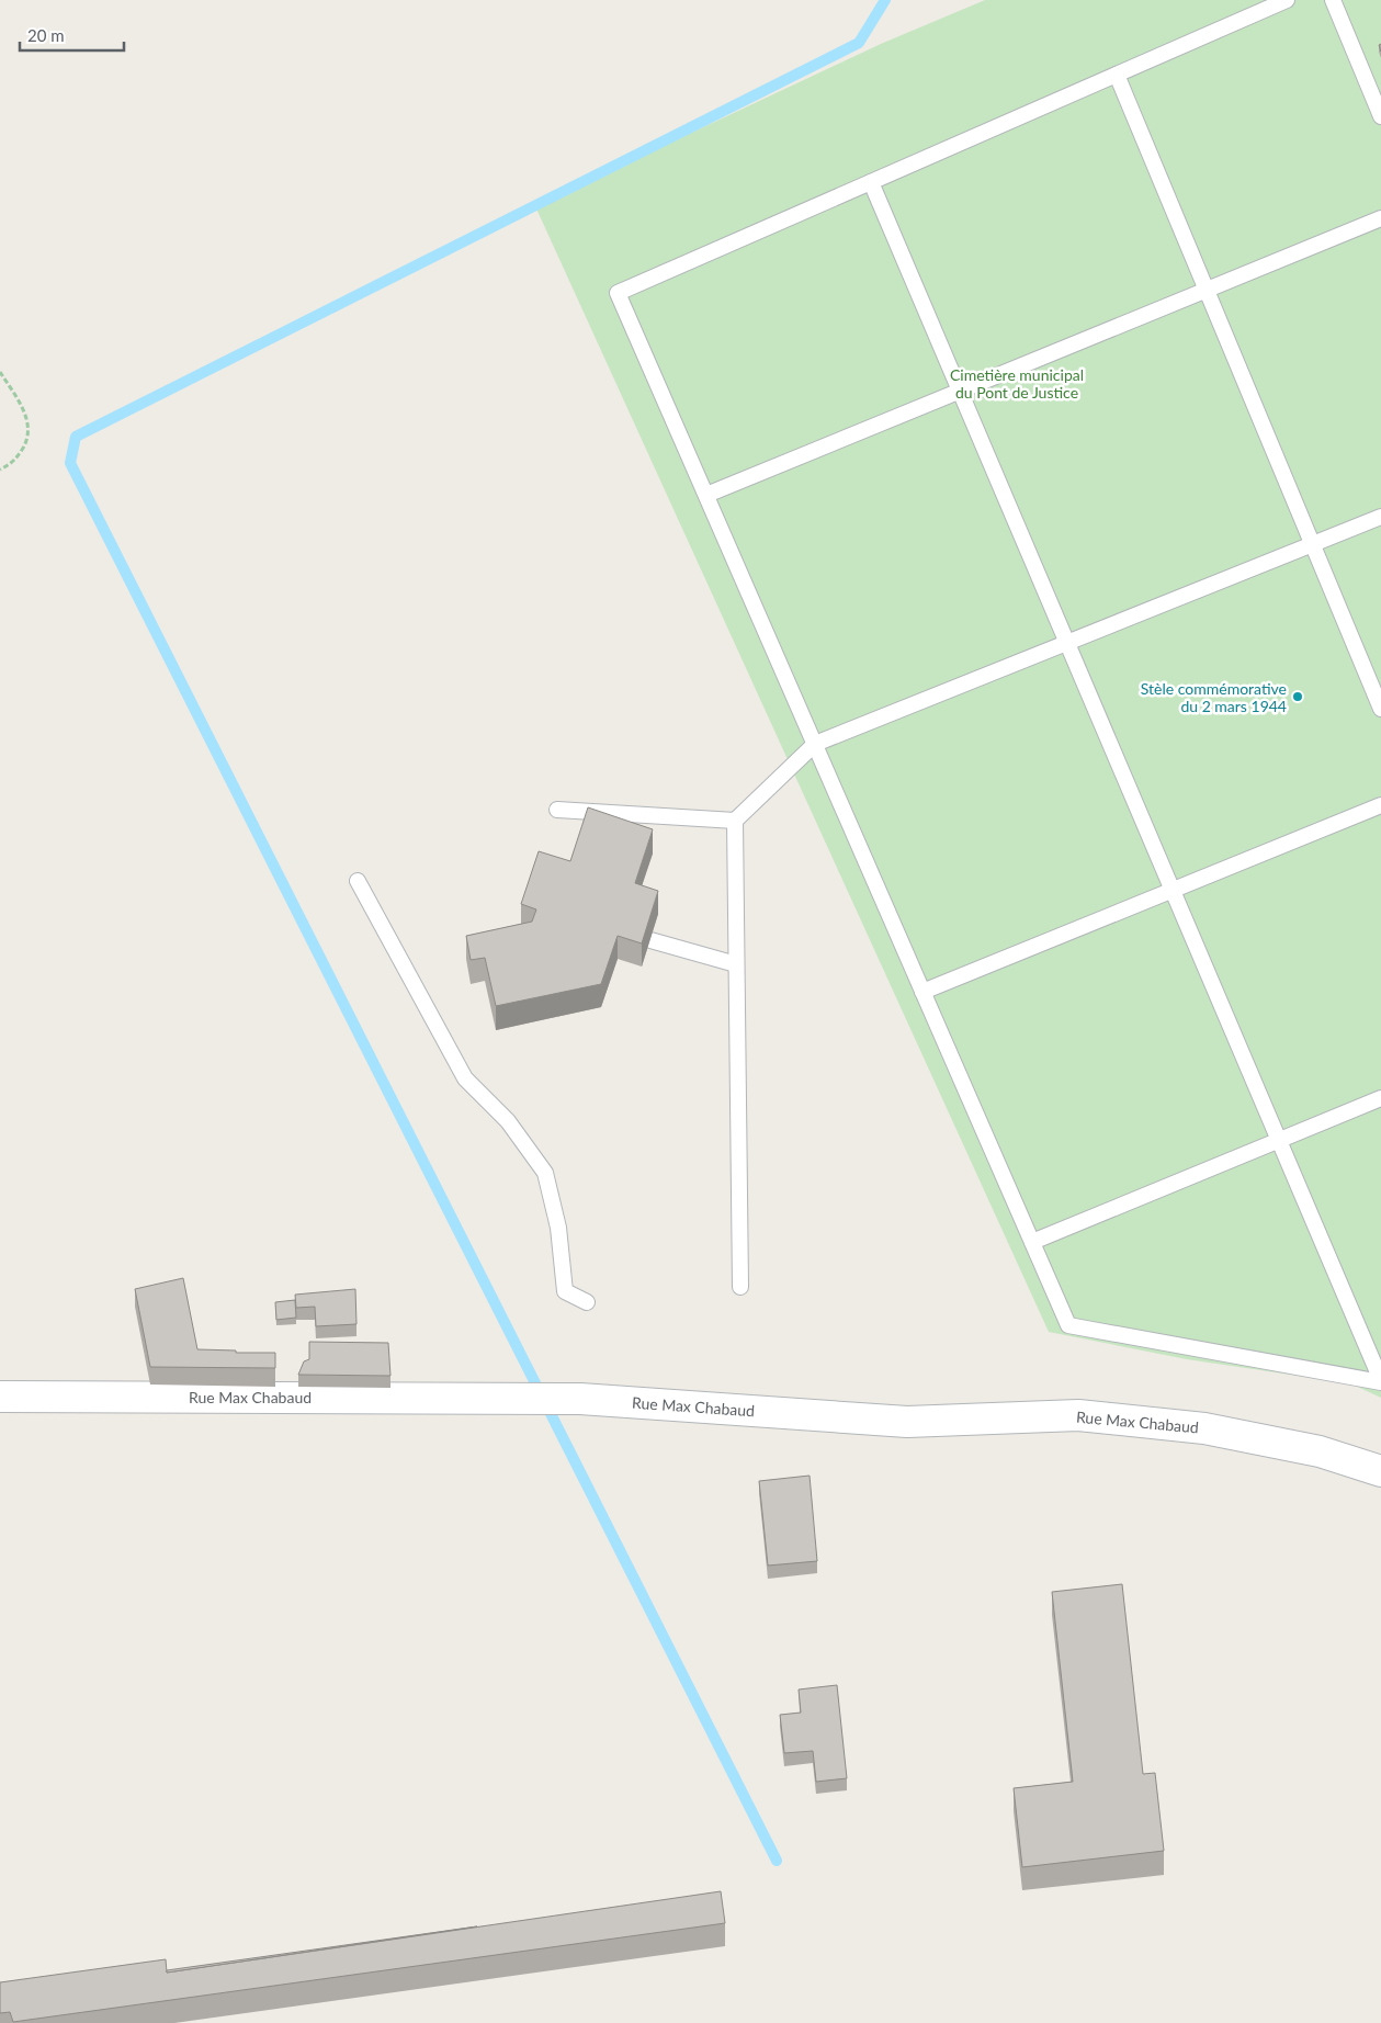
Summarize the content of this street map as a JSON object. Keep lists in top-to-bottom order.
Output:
{
  "streets": {
    "street": ["Rue Max Chabaud"]
  },
  "parks": ["Cimetière municipal du Pont de Justice"],
  "places": ["Stèle commémorative du 2 mars 1944"],
  "scale_bar": "20 m"
}
